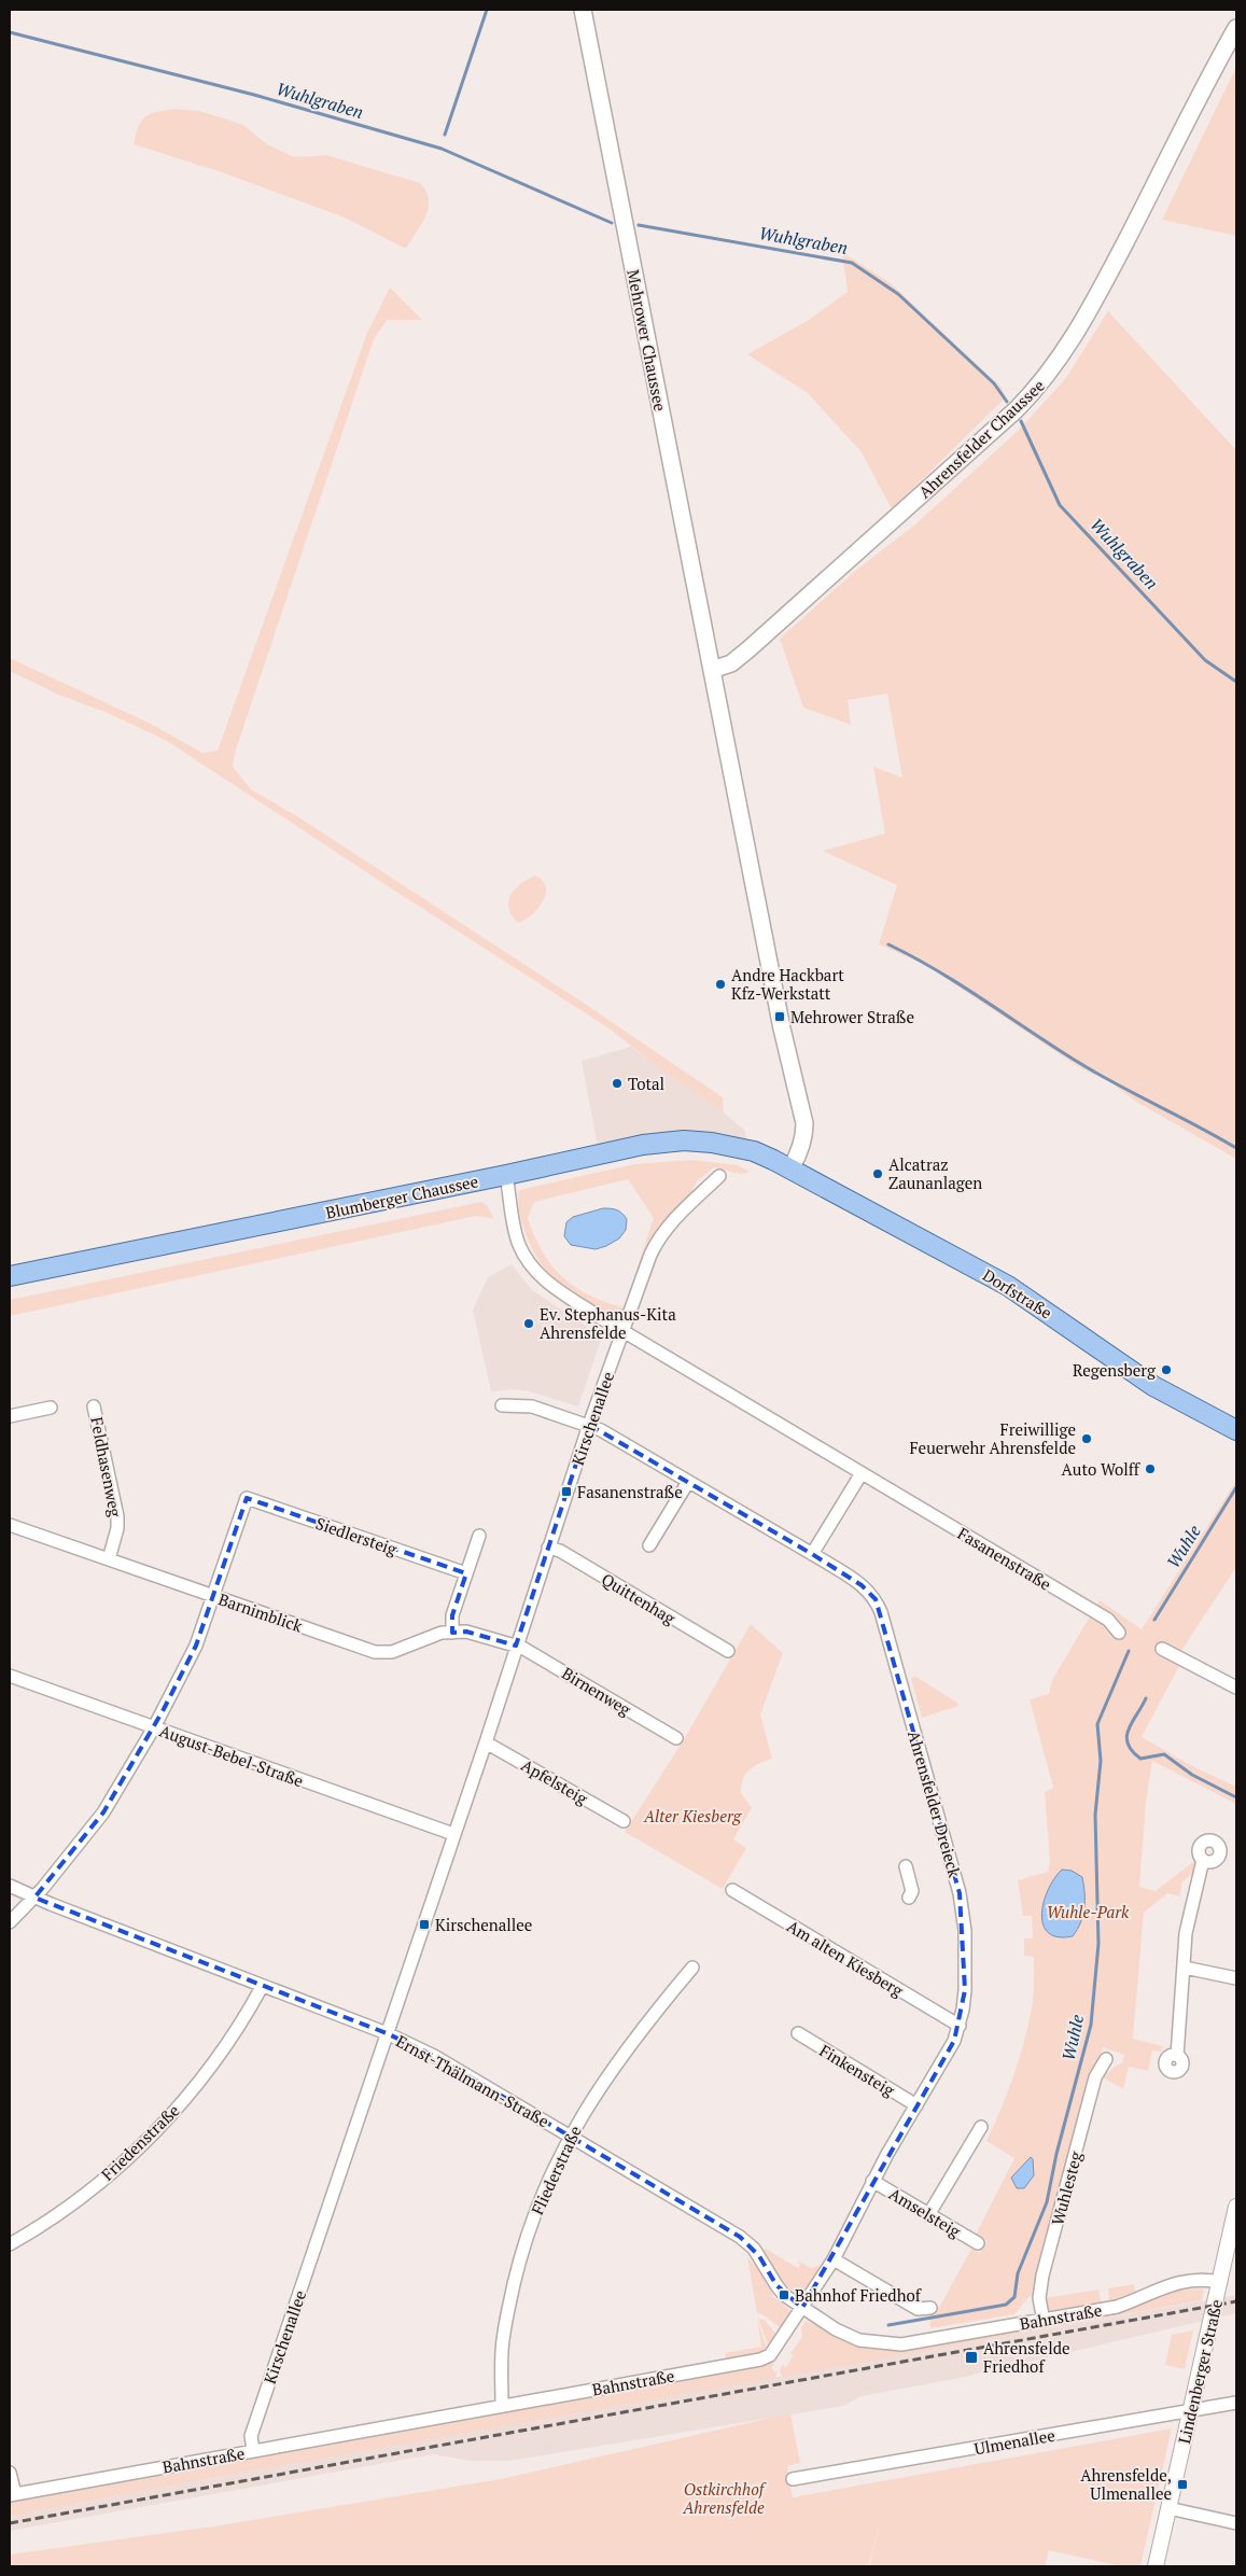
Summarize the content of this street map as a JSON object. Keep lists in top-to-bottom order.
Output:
{
  "streets": {
    "main road": [
      "Mehrower Chaussee",
      "Ahrensfelder Chaussee",
      "Blumberger Chaussee",
      "Dorfstraße"
    ],
    "street": [
      "Kirschenallee",
      "Feldhasenweg",
      "Siedlersteig",
      "Fasanenstraße",
      "Quittenhag",
      "Barnimblick",
      "Birnenweg",
      "August-Bebel-Straße",
      "Apfelsteig",
      "Ahrensfelder Dreieck",
      "Am alten Kiesberg",
      "Finkensteig",
      "Ernst-Thälmann-Straße",
      "Friedenstraße",
      "Fliederstraße",
      "Wuhlesteg",
      "Amselsteig",
      "Bahnstraße",
      "Lindenberger Straße",
      "Ulmenallee"
    ]
  },
  "crossings": [
    ["Mehrower Chaussee", "Ahrensfelder Chaussee"],
    ["Blumberger Chaussee", "Dorfstraße"],
    ["Blumberger Chaussee", "Fasanenstraße"],
    ["Kirschenallee", "Fasanenstraße"],
    ["Kirschenallee", "Quittenhag"],
    ["Kirschenallee", "Barnimblick"],
    ["Kirschenallee", "Birnenweg"],
    ["Kirschenallee", "August-Bebel-Straße"],
    ["Kirschenallee", "Apfelsteig"],
    ["Kirschenallee", "Ahrensfelder Dreieck"],
    ["Kirschenallee", "Ernst-Thälmann-Straße"],
    ["Kirschenallee", "Bahnstraße"],
    ["Feldhasenweg", "Barnimblick"],
    ["Siedlersteig", "Barnimblick"],
    ["Barnimblick", "Birnenweg"],
    ["Ahrensfelder Dreieck", "Am alten Kiesberg"],
    ["Ahrensfelder Dreieck", "Finkensteig"],
    ["Ahrensfelder Dreieck", "Ernst-Thälmann-Straße"],
    ["Ahrensfelder Dreieck", "Amselsteig"],
    ["Ahrensfelder Dreieck", "Bahnstraße"],
    ["Ernst-Thälmann-Straße", "Friedenstraße"],
    ["Ernst-Thälmann-Straße", "Fliederstraße"],
    ["Ernst-Thälmann-Straße", "Bahnstraße"],
    ["Fliederstraße", "Bahnstraße"],
    ["Wuhlesteg", "Bahnstraße"],
    ["Bahnstraße", "Lindenberger Straße"],
    ["Lindenberger Straße", "Ulmenallee"]
  ],
  "water": ["Wuhlgraben", "Wuhle"],
  "parks": ["Alter Kiesberg", "Wuhle-Park", "Ostkirchhof Ahrensfelde"],
  "places": {
    "other": [
      "Andre Hackbart Kfz-Werkstatt",
      "Total",
      "Alcatraz Zaunanlagen",
      "Ev. Stephanus-Kita Ahrensfelde",
      "Regensberg",
      "Freiwillige Feuerwehr Ahrensfelde",
      "Auto Wolff"
    ],
    "transit": [
      "Mehrower Straße",
      "Fasanenstraße",
      "Kirschenallee",
      "Bahnhof Friedhof",
      "Ahrensfelde Friedhof",
      "Ahrensfelde, Ulmenallee"
    ]
  }
}
